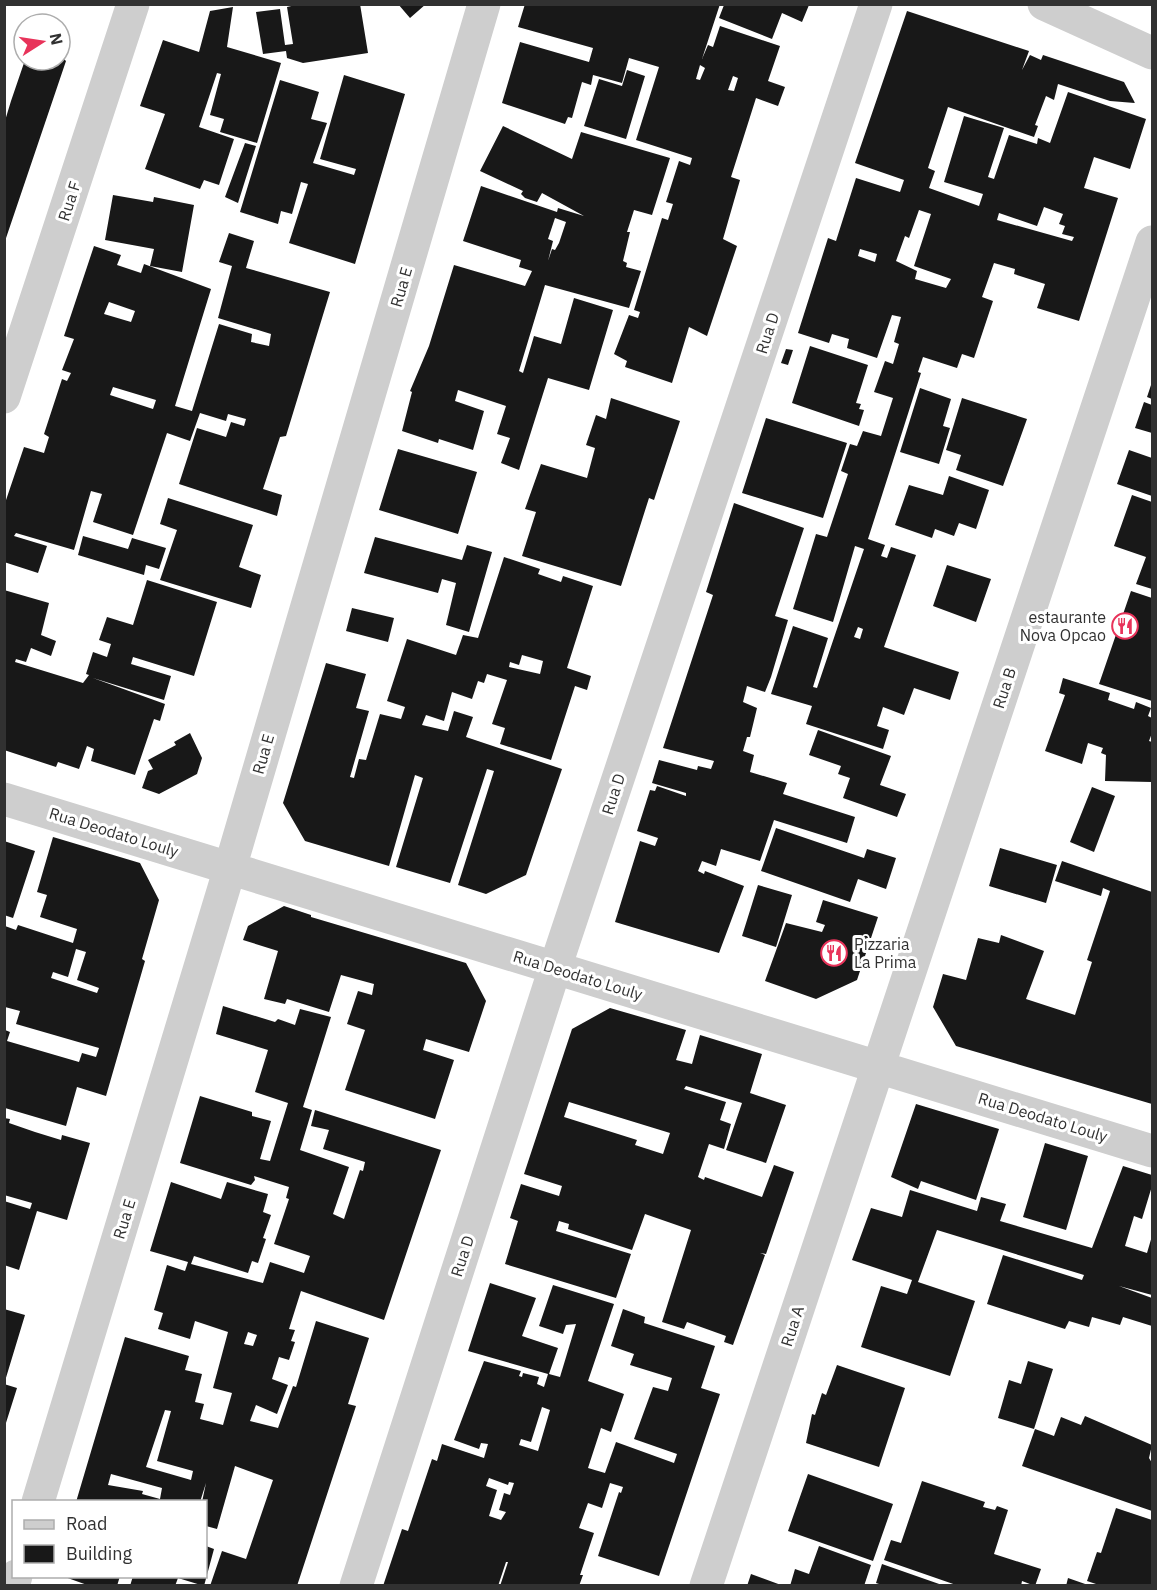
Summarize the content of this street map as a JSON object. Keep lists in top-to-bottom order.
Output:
{
  "streets": {
    "street": [
      "Rua F",
      "Rua E",
      "Rua D",
      "Rua B",
      "Rua Deodato Louly",
      "Rua A"
    ]
  },
  "crossings": [
    ["Rua E", "Rua Deodato Louly"],
    ["Rua D", "Rua Deodato Louly"],
    ["Rua B", "Rua Deodato Louly"],
    ["Rua B", "Rua A"],
    ["Rua Deodato Louly", "Rua A"]
  ],
  "places": {
    "restaurant": ["estaurante Nova Opcao", "Pizzaria La Prima"]
  },
  "legend": ["Road", "Building"],
  "north": "right"
}
